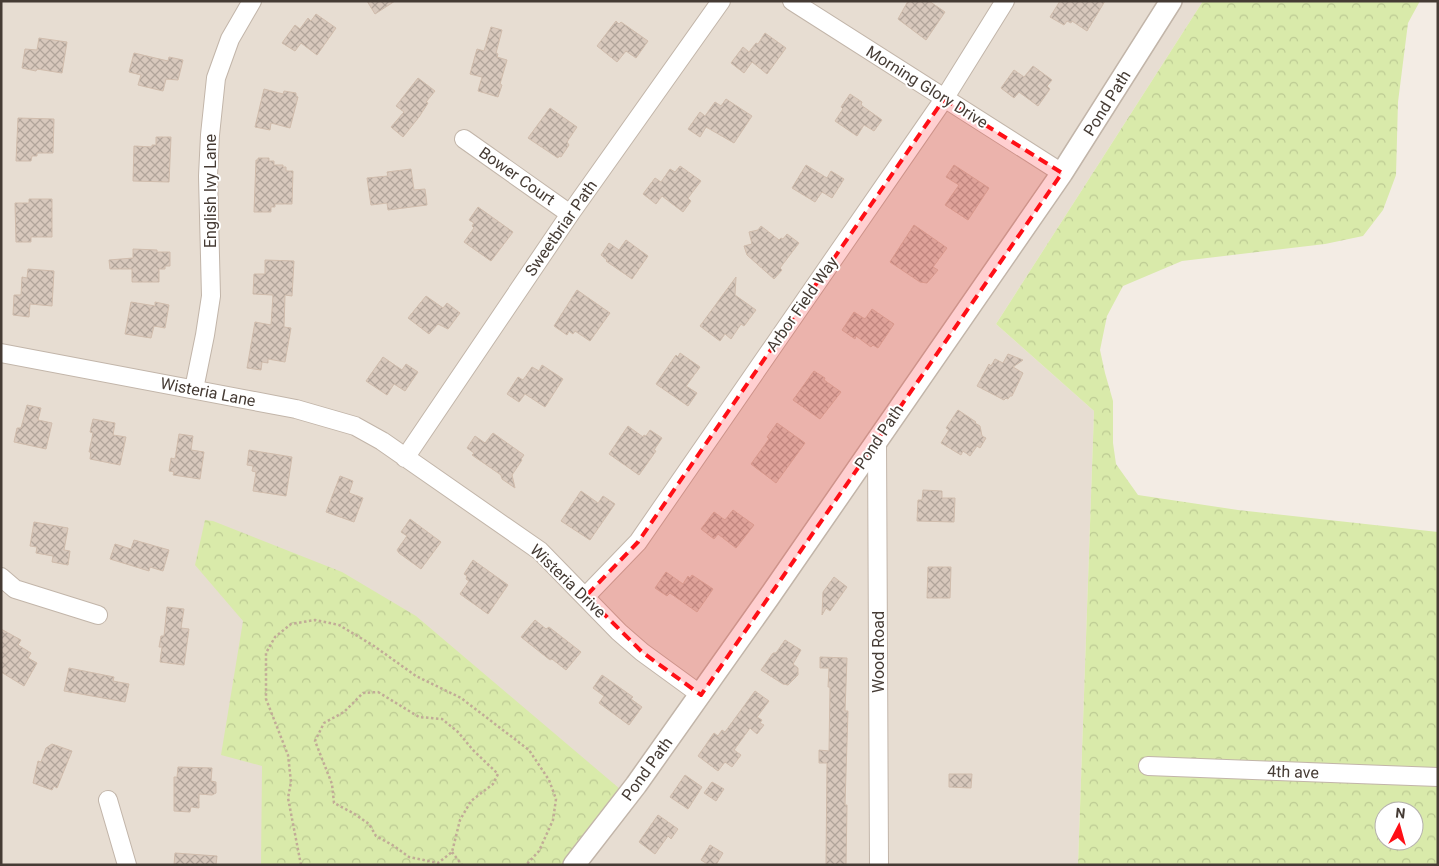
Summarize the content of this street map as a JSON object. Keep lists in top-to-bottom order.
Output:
{
  "streets": {
    "street": [
      "Morning Glory Drive",
      "Pond Path",
      "Bower Court",
      "English Ivy Lane",
      "Sweetbriar Path",
      "Arbor Field Way",
      "Wisteria Lane",
      "Wisteria Drive",
      "Wood Road",
      "4th ave"
    ]
  },
  "crossings": [
    ["Morning Glory Drive", "Pond Path"],
    ["Morning Glory Drive", "Arbor Field Way"],
    ["Pond Path", "Wisteria Drive"],
    ["Pond Path", "Wood Road"],
    ["Bower Court", "Sweetbriar Path"],
    ["English Ivy Lane", "Wisteria Lane"],
    ["Sweetbriar Path", "Wisteria Lane"],
    ["Sweetbriar Path", "Wisteria Drive"],
    ["Arbor Field Way", "Wisteria Drive"],
    ["Wisteria Lane", "Wisteria Drive"]
  ],
  "north": "top"
}
